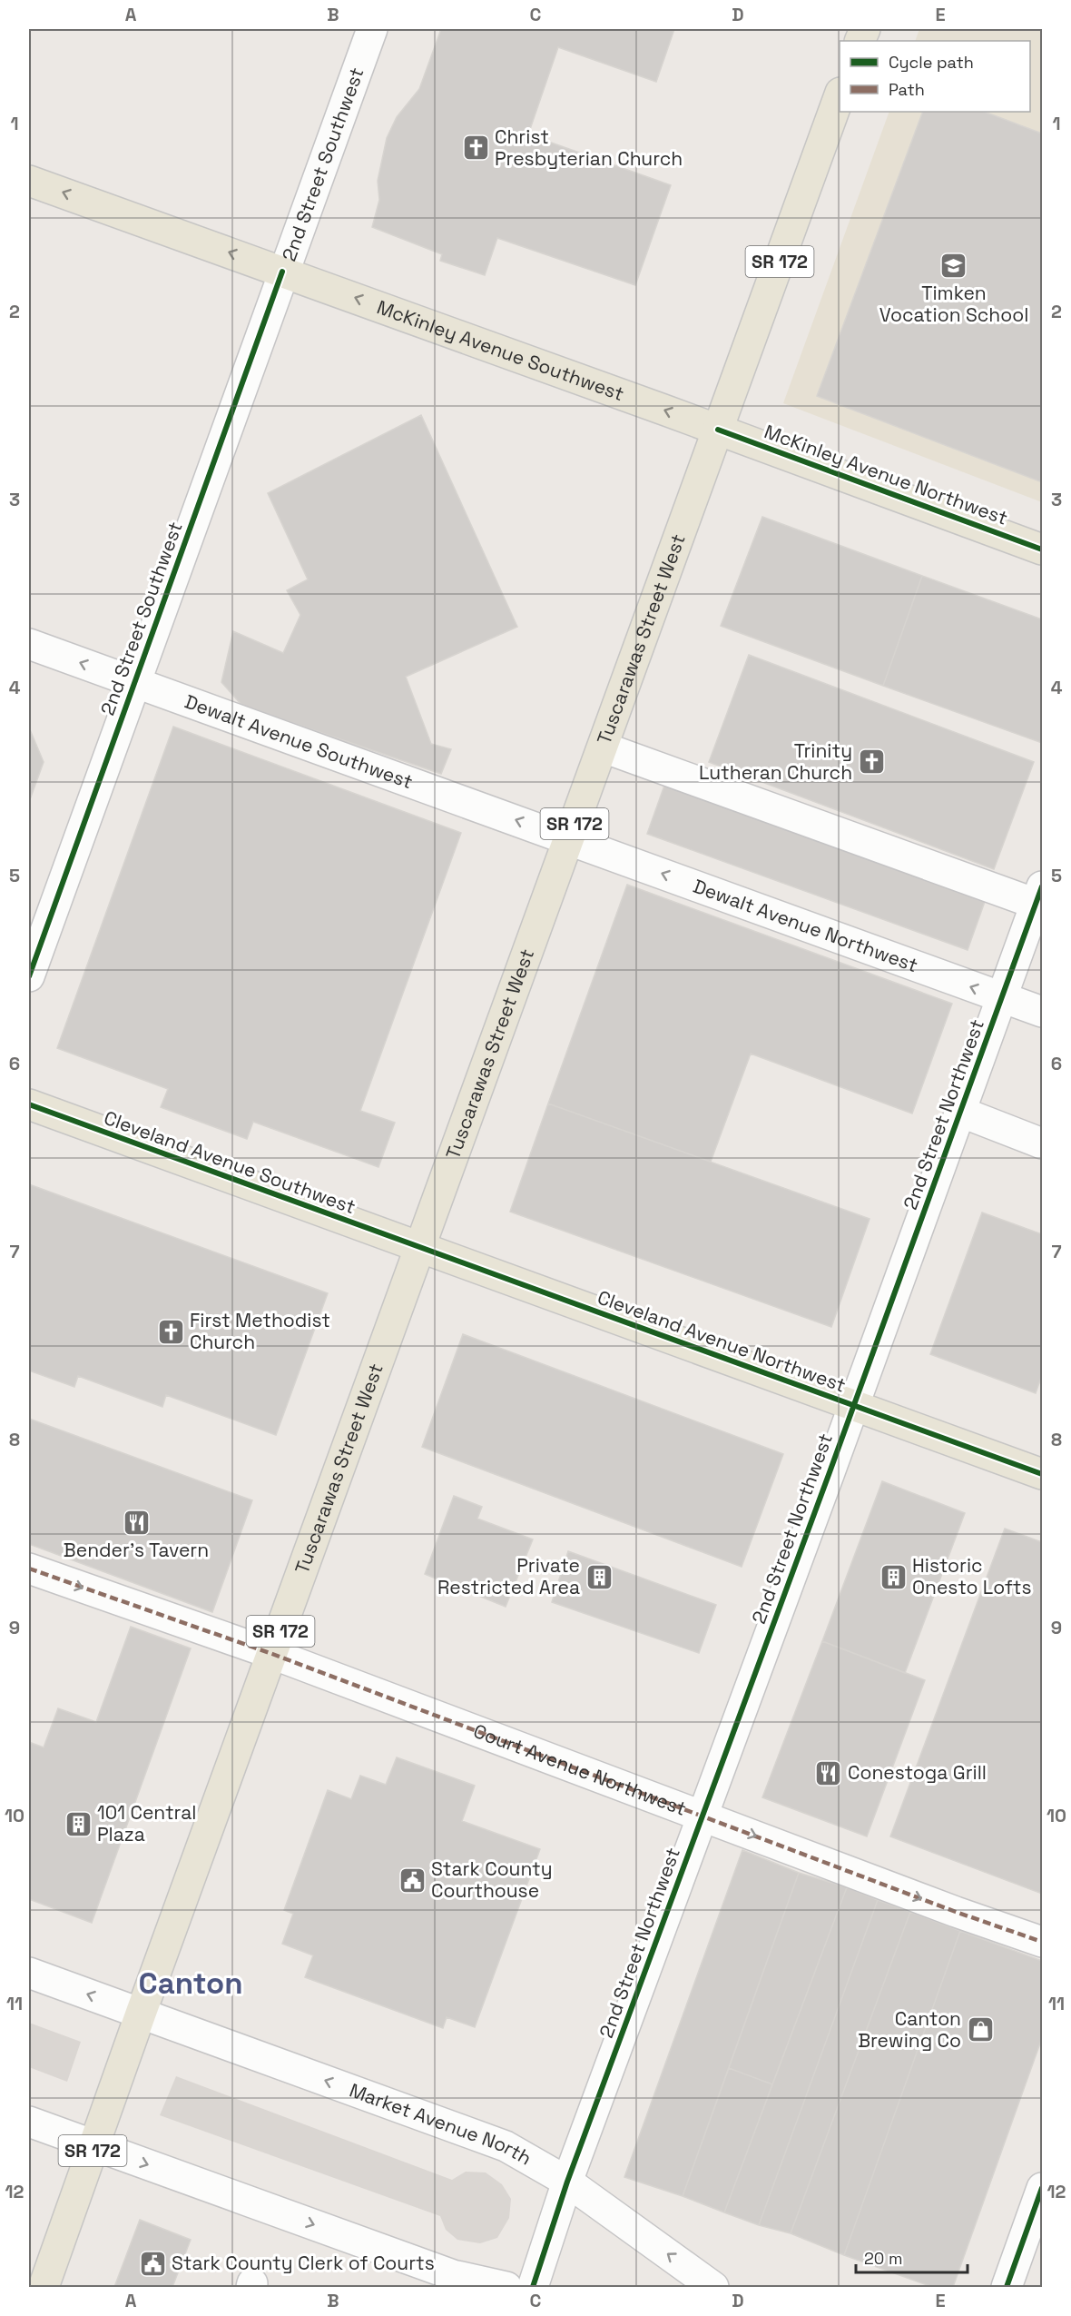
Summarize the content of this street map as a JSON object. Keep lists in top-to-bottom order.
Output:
{
  "streets": {
    "main road": [
      "SR 172",
      "McKinley Avenue Southwest",
      "McKinley Avenue Northwest",
      "Tuscarawas Street West",
      "Cleveland Avenue Southwest",
      "Cleveland Avenue Northwest"
    ],
    "street": [
      "2nd Street Southwest",
      "Dewalt Avenue Southwest",
      "Dewalt Avenue Northwest",
      "2nd Street Northwest",
      "Court Avenue Northwest",
      "Market Avenue North"
    ]
  },
  "crossings": [
    ["2nd Street Southwest", "McKinley Avenue Southwest"],
    ["2nd Street Southwest", "Dewalt Avenue Southwest"],
    ["SR 172", "Tuscarawas Street West"],
    ["SR 172", "Market Avenue North"],
    ["McKinley Avenue Southwest", "McKinley Avenue Northwest"],
    ["McKinley Avenue Southwest", "Tuscarawas Street West"],
    ["McKinley Avenue Northwest", "Tuscarawas Street West"],
    ["Tuscarawas Street West", "Dewalt Avenue Southwest"],
    ["Tuscarawas Street West", "Dewalt Avenue Northwest"],
    ["Tuscarawas Street West", "Cleveland Avenue Southwest"],
    ["Tuscarawas Street West", "Cleveland Avenue Northwest"],
    ["Tuscarawas Street West", "Court Avenue Northwest"],
    ["Tuscarawas Street West", "Market Avenue North"],
    ["Dewalt Avenue Southwest", "Dewalt Avenue Northwest"],
    ["Dewalt Avenue Northwest", "2nd Street Northwest"],
    ["2nd Street Northwest", "Cleveland Avenue Northwest"],
    ["2nd Street Northwest", "Court Avenue Northwest"],
    ["2nd Street Northwest", "Market Avenue North"],
    ["Cleveland Avenue Southwest", "Cleveland Avenue Northwest"]
  ],
  "one_way": ["McKinley Avenue Southwest", "Dewalt Avenue Southwest", "Court Avenue Northwest"],
  "districts": ["Canton"],
  "places": {
    "church": ["Christ Presbyterian Church", "Trinity Lutheran Church", "First Methodist Church"],
    "school or university": ["Timken Vocation School"],
    "restaurant": ["Bender's Tavern", "Conestoga Grill"],
    "building": ["Private Restricted Area", "Historic Onesto Lofts", "101 Central Plaza"],
    "public building": ["Stark County Courthouse", "Stark County Clerk of Courts"],
    "shop": ["Canton Brewing Co"]
  },
  "legend": ["Cycle path", "Path"],
  "scale_bar": "20 m",
  "grid": {
    "columns": [
      "A",
      "B",
      "C",
      "D",
      "E"
    ],
    "rows": [
      "1",
      "2",
      "3",
      "4",
      "5",
      "6",
      "7",
      "8",
      "9",
      "10",
      "11",
      "12"
    ]
  }
}
